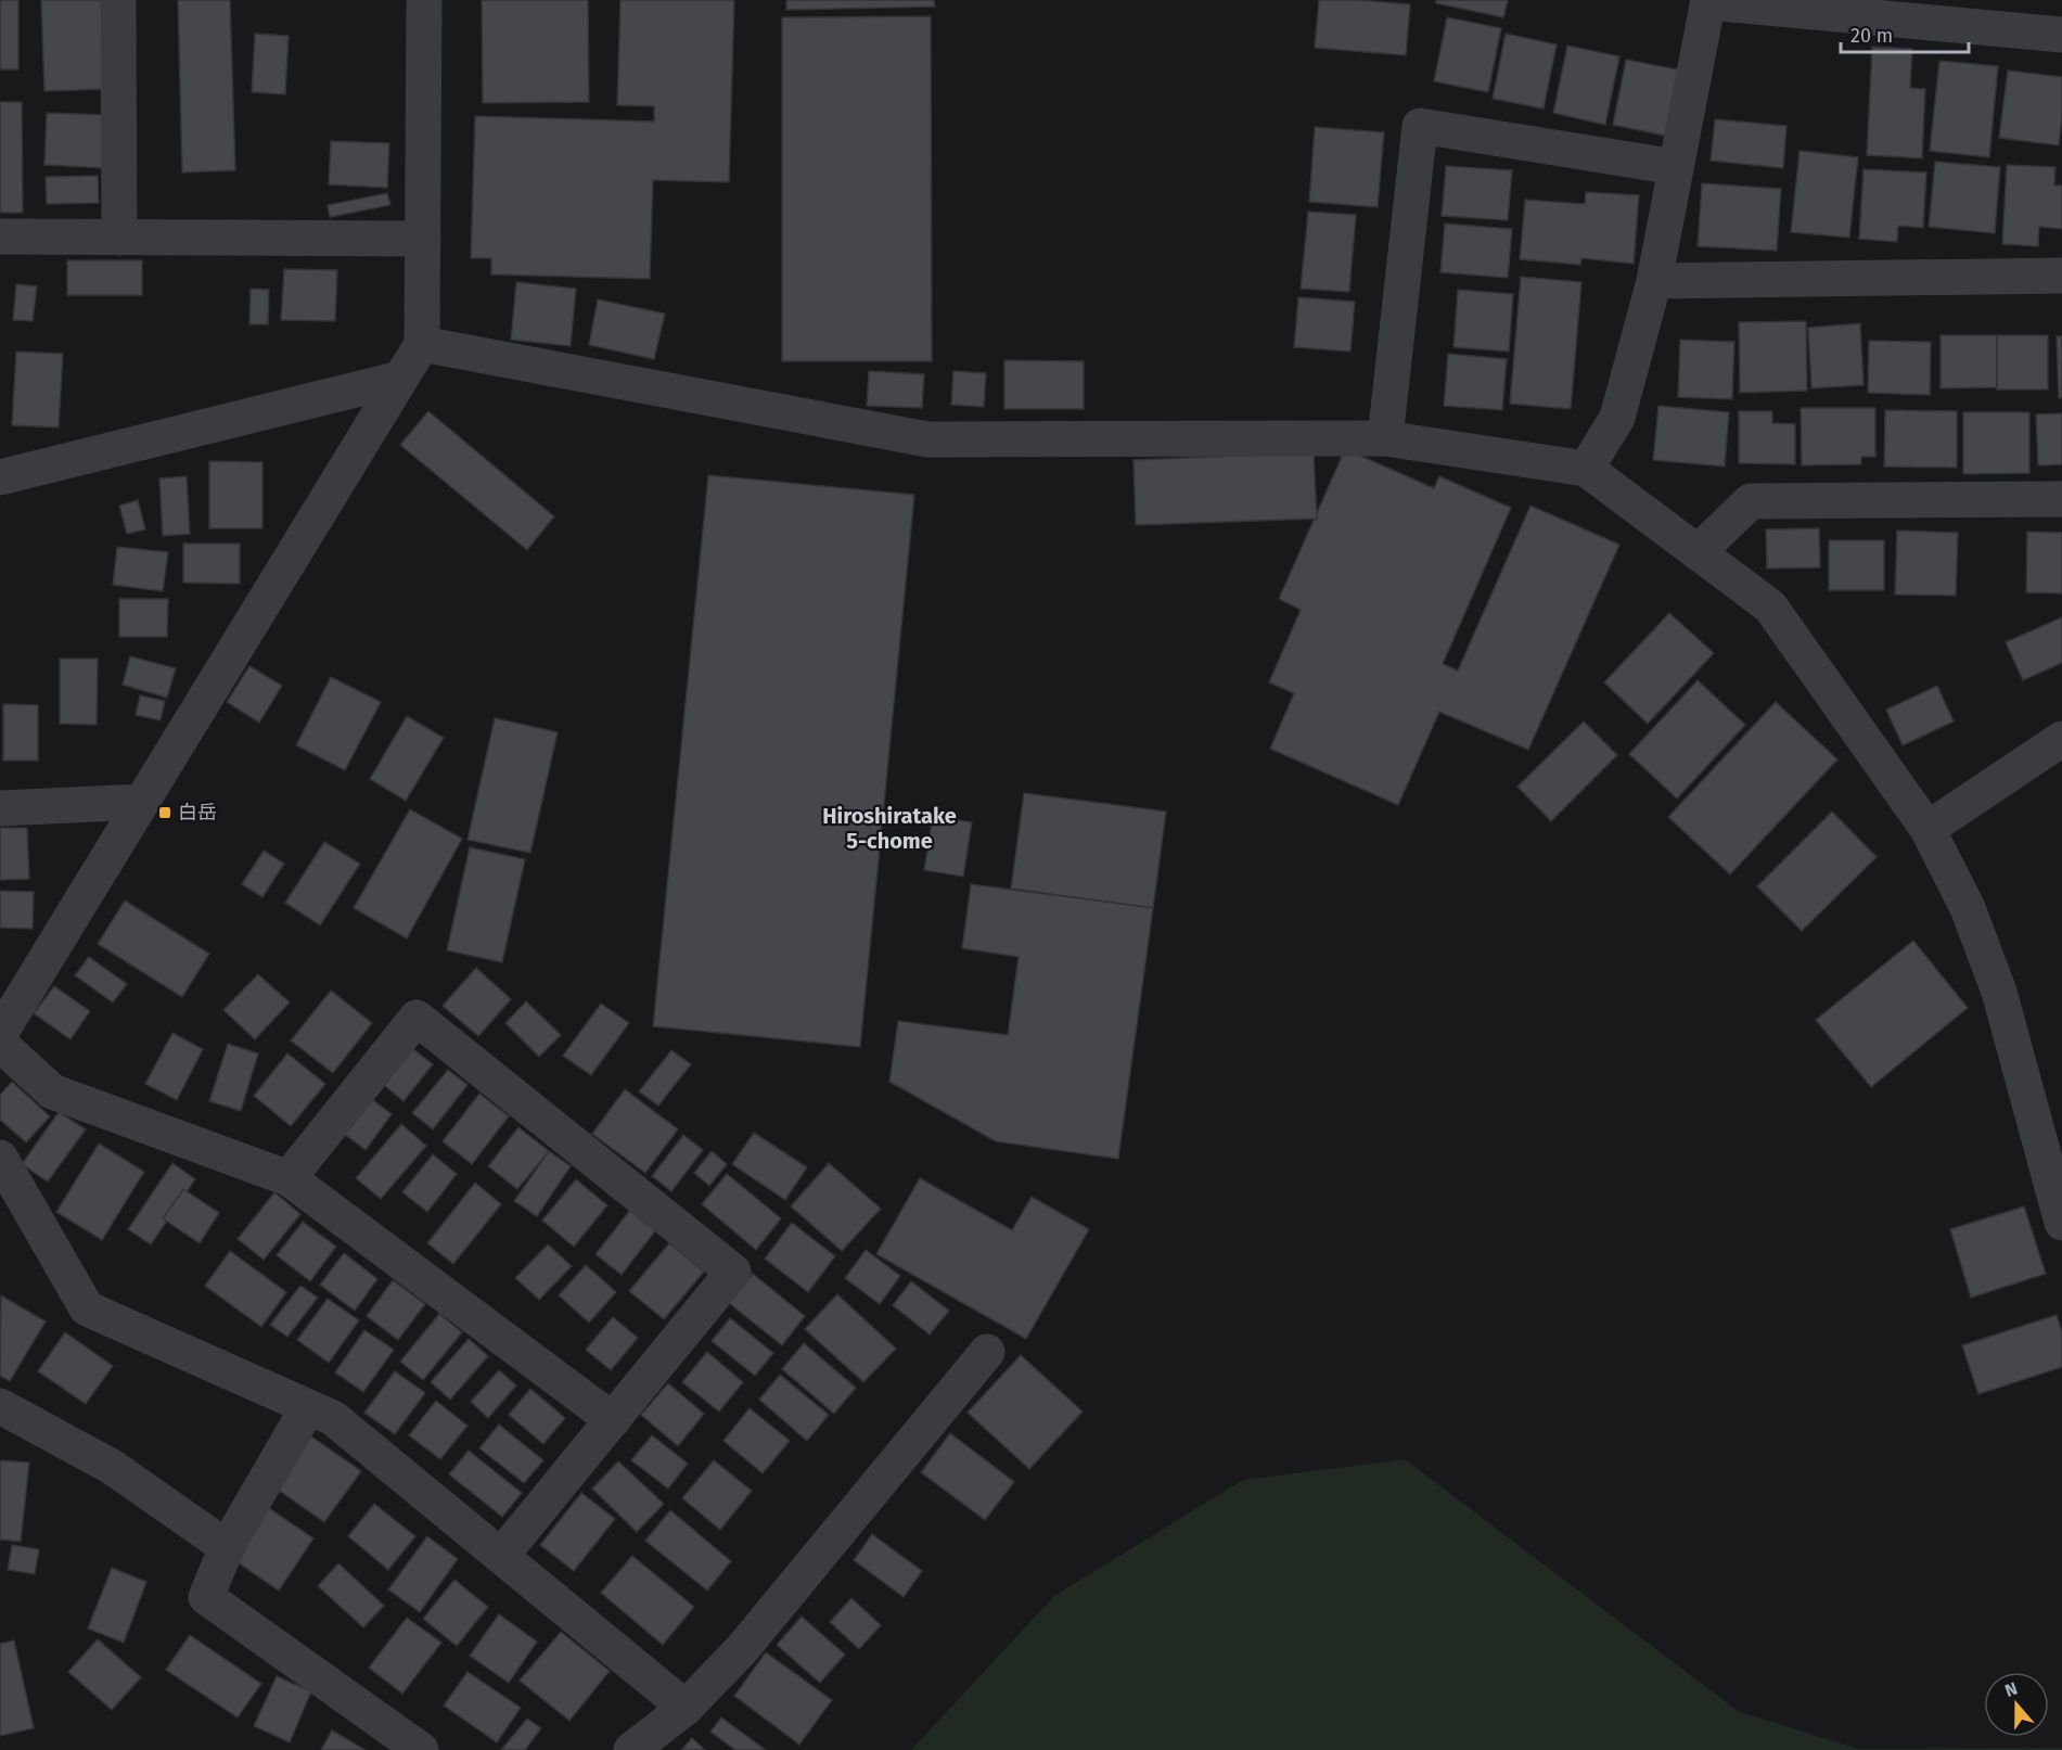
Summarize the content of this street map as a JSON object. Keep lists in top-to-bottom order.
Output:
{
  "districts": ["Hiroshiratake 5-chome"],
  "places": {
    "transit": ["白岳"]
  },
  "scale_bar": "20 m",
  "north": "top"
}
